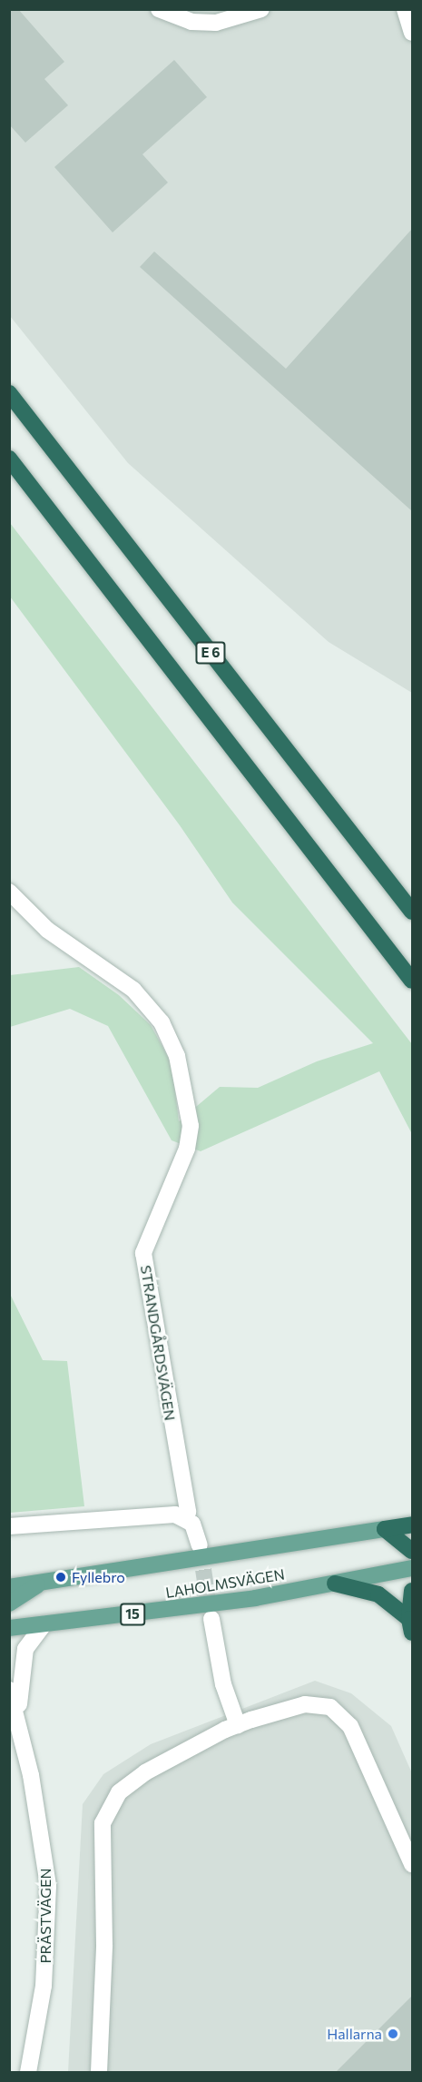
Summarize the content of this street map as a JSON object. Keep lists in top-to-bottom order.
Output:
{
  "streets": {
    "highway": ["E 6", "LAHOLMSVÄGEN"],
    "main road": ["15"],
    "street": ["STRANDGÅRDSVÄGEN", "PRÄSTVÄGEN"]
  },
  "crossings": [
    ["LAHOLMSVÄGEN", "PRÄSTVÄGEN"]
  ],
  "places": ["Fyllebro", "Hallarna"]
}
